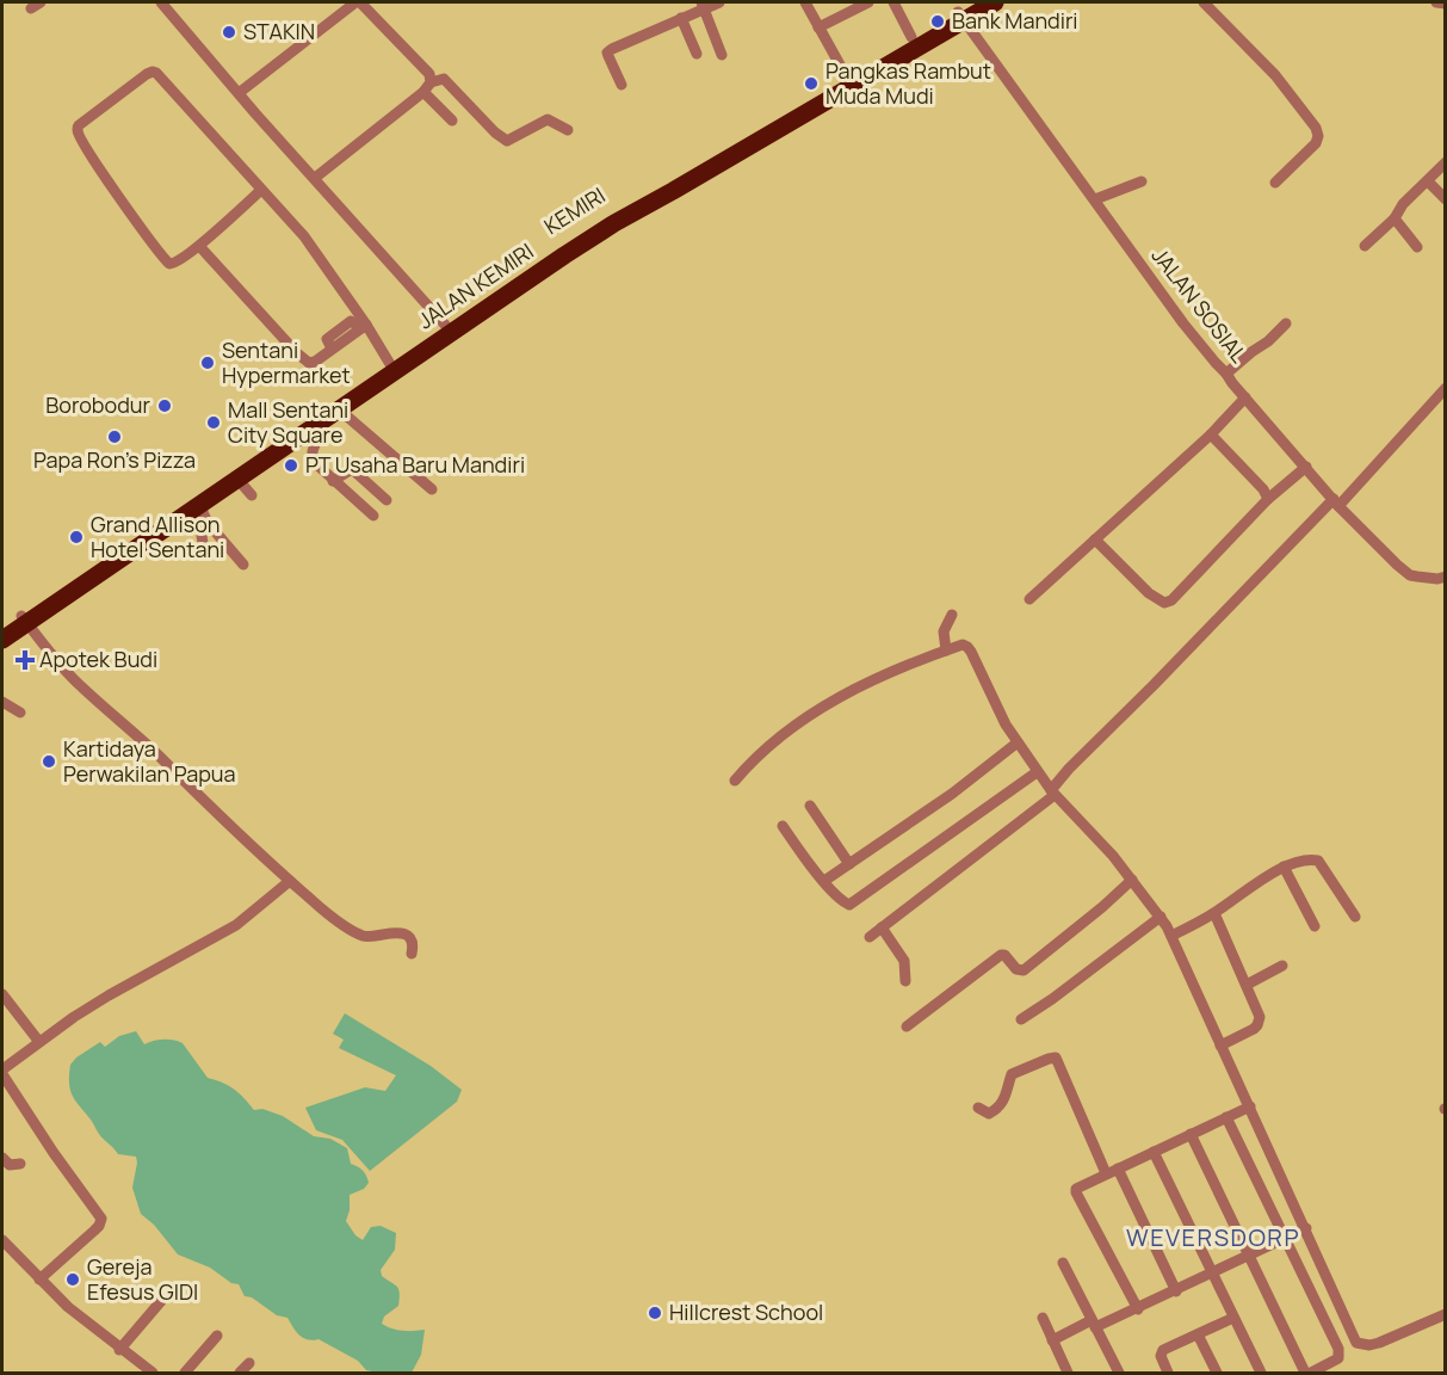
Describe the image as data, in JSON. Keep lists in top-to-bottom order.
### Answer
{
  "streets": {
    "highway": ["KEMIRI", "JALAN KEMIRI"],
    "street": ["JALAN SOSIAL"]
  },
  "crossings": [
    ["KEMIRI", "JALAN KEMIRI"],
    ["KEMIRI", "JALAN SOSIAL"],
    ["JALAN KEMIRI", "JALAN SOSIAL"]
  ],
  "districts": ["WEVERSDORP"],
  "places": {
    "other": [
      "Bank Mandiri",
      "STAKIN",
      "Pangkas Rambut Muda Mudi",
      "Sentani Hypermarket",
      "Borobodur",
      "Mall Sentani City Square",
      "Papa Ron's Pizza",
      "PT Usaha Baru Mandiri",
      "Grand Allison Hotel Sentani",
      "Kartidaya Perwakilan Papua",
      "Gereja Efesus GIDI",
      "Hillcrest School"
    ],
    "health": ["Apotek Budi"]
  }
}
